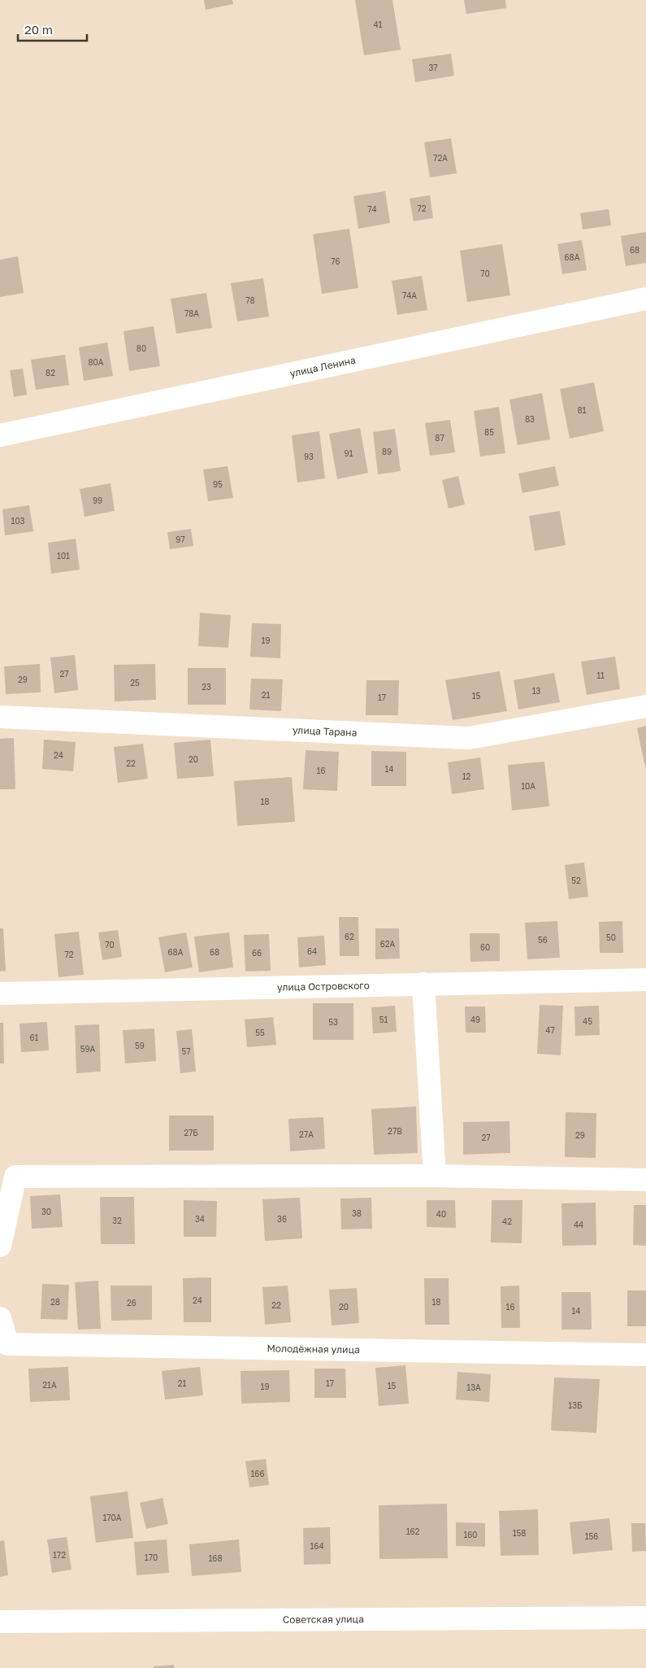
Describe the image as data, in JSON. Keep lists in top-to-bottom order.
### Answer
{
  "streets": {
    "street": [
      "улица Ленина",
      "улица Тарана",
      "улица Островского",
      "Молодёжная улица",
      "Советская улица"
    ]
  },
  "house_numbers": [
    "41",
    "37",
    "72А",
    "72",
    "74",
    "68",
    "68А",
    "76",
    "70",
    "74А",
    "78",
    "78А",
    "80",
    "80А",
    "82",
    "81",
    "83",
    "85",
    "87",
    "89",
    "91",
    "93",
    "95",
    "99",
    "103",
    "97",
    "101",
    "19",
    "27",
    "11",
    "29",
    "25",
    "23",
    "13",
    "21",
    "15",
    "17",
    "24",
    "20",
    "22",
    "14",
    "16",
    "12",
    "10А",
    "18",
    "52",
    "62",
    "50",
    "56",
    "62А",
    "70",
    "60",
    "64",
    "68А",
    "68",
    "66",
    "72",
    "51",
    "49",
    "45",
    "53",
    "47",
    "55",
    "61",
    "59",
    "59А",
    "57",
    "27В",
    "27Б",
    "27А",
    "29",
    "27",
    "30",
    "38",
    "40",
    "34",
    "36",
    "32",
    "42",
    "44",
    "24",
    "28",
    "18",
    "26",
    "22",
    "20",
    "16",
    "14",
    "21",
    "17",
    "21А",
    "15",
    "19",
    "13А",
    "13Б",
    "166",
    "170А",
    "162",
    "158",
    "160",
    "156",
    "164",
    "172",
    "170",
    "168"
  ],
  "scale_bar": "20 m"
}
